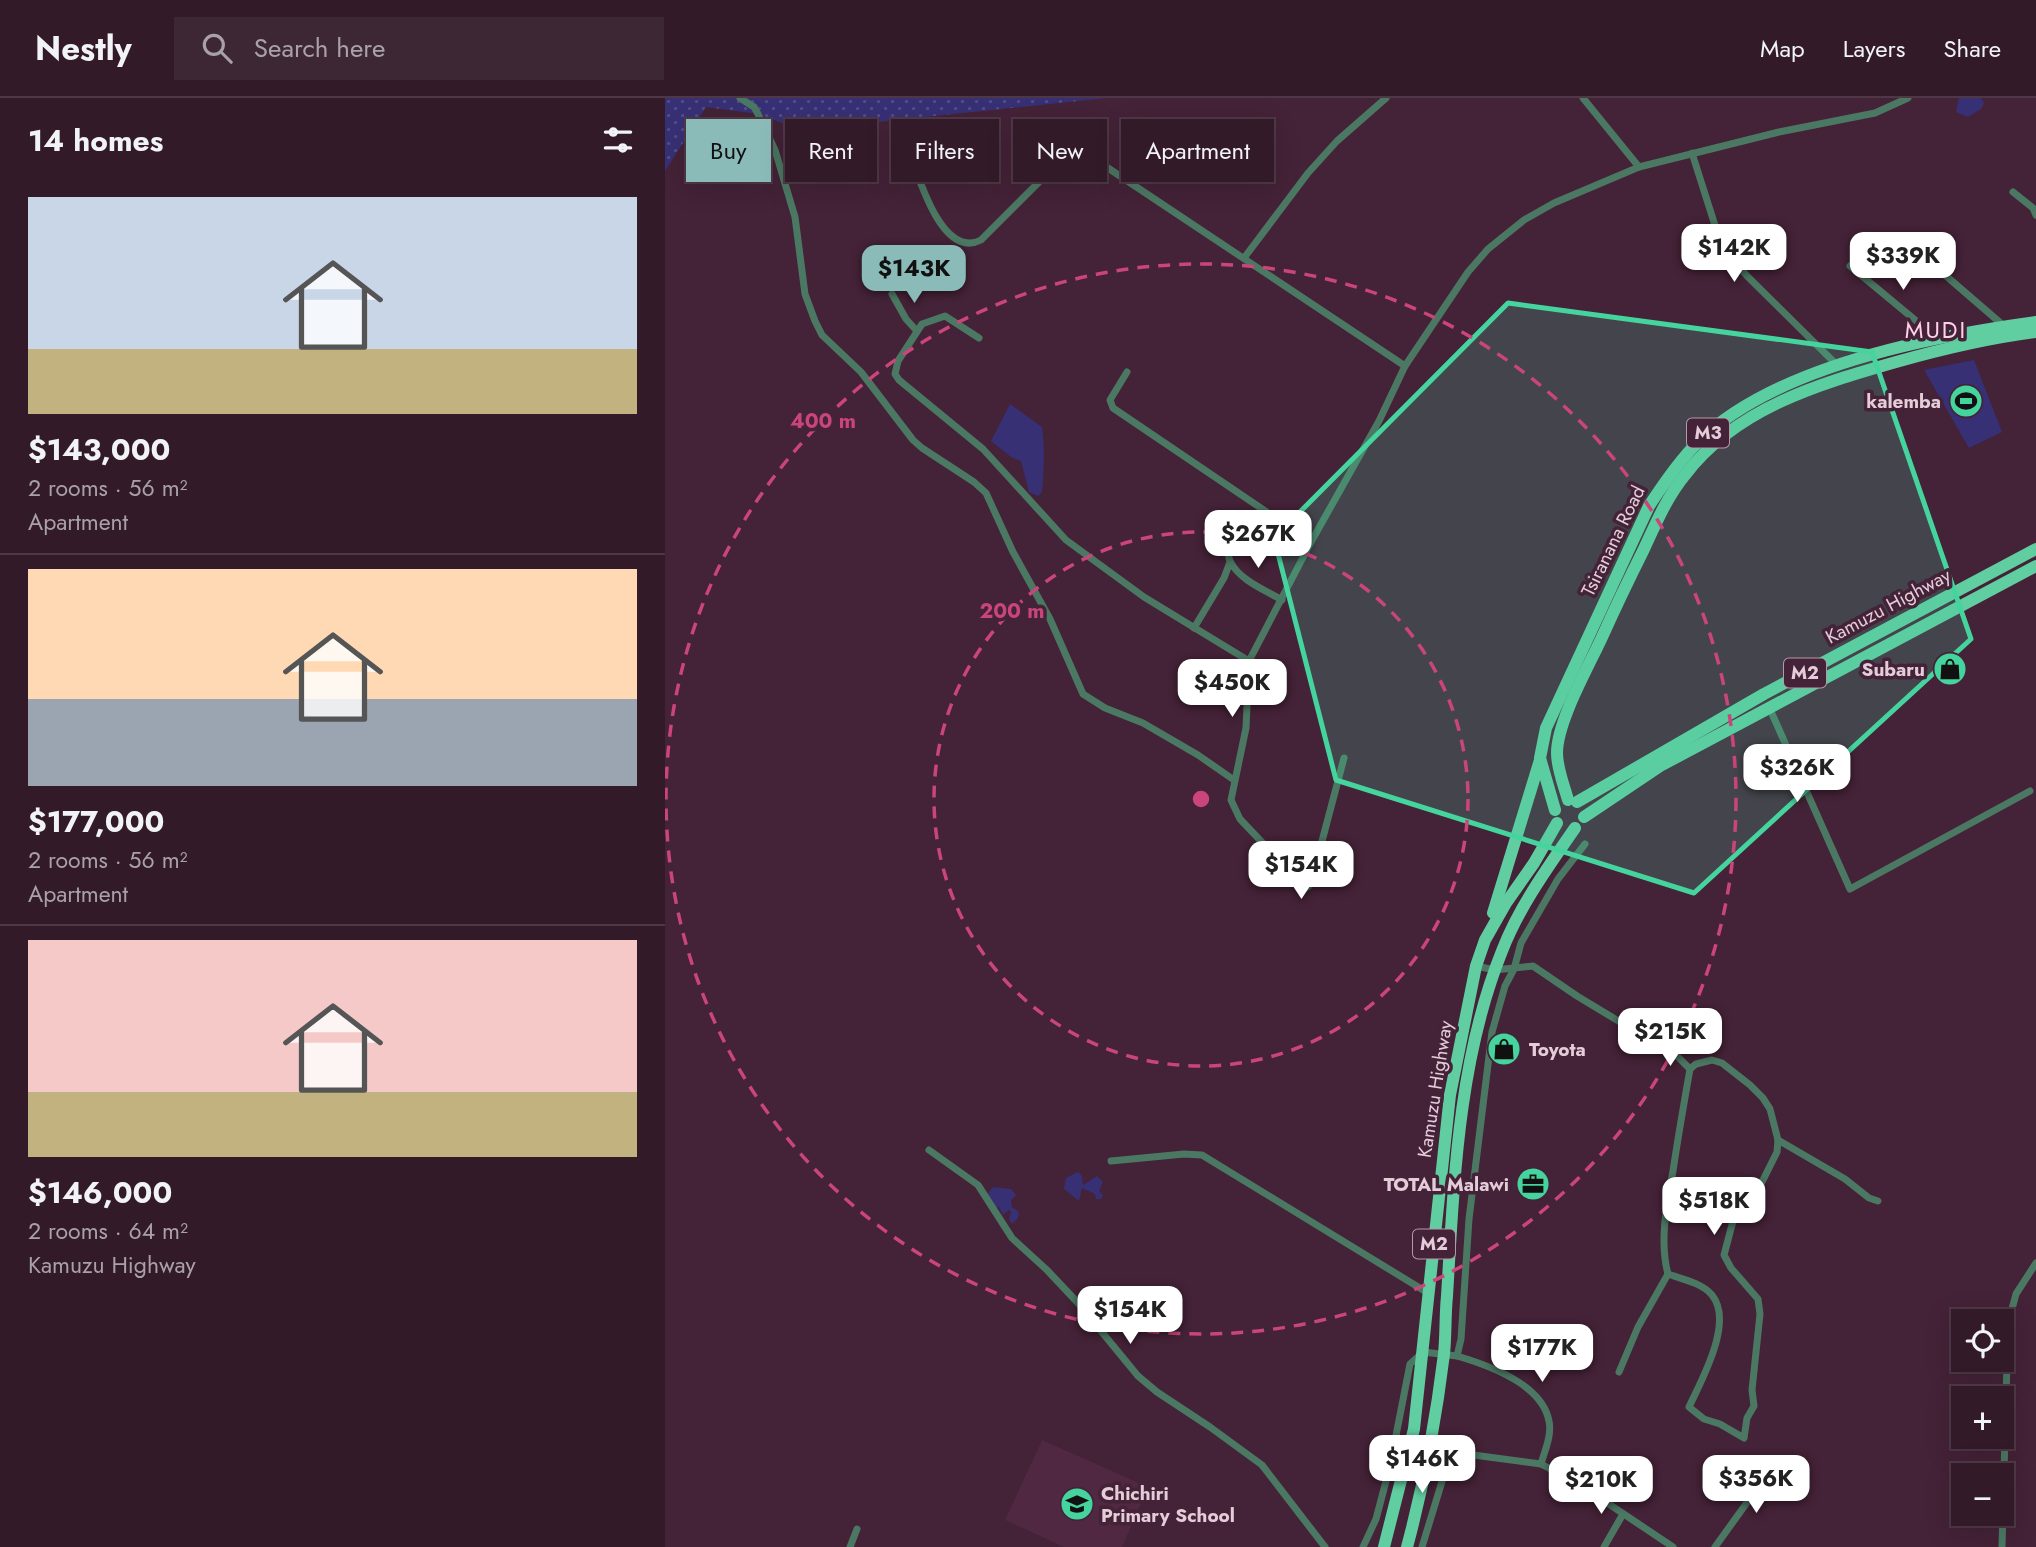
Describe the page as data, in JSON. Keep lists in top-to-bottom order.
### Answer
{
  "streets": {
    "highway": [
      "M3",
      "Tsiranana Road",
      "Kamuzu Highway",
      "M2"
    ]
  },
  "crossings": [
    ["Tsiranana Road", "Kamuzu Highway"],
    ["Tsiranana Road", "M2"],
    ["Kamuzu Highway", "M2"]
  ],
  "districts": ["MUDI"],
  "places": {
    "sports": ["kalemba"],
    "shop": ["Subaru", "Toyota"],
    "office": ["TOTAL Malawi"],
    "school or university": ["Chichiri Primary School"]
  },
  "page": {
    "header": "Nestly",
    "search": "Search here",
    "nav": ["Map", "Layers", "Share"],
    "heading": "14 homes",
    "chip": [
      "Buy",
      "Rent",
      "Filters",
      "New",
      "Apartment"
    ],
    "list": [
      {
        "name": "$143,000",
        "note": "2 rooms · 56 m² · Apartment"
      },
      {
        "name": "$177,000",
        "note": "2 rooms · 56 m² · Apartment"
      },
      {
        "name": "$146,000",
        "note": "2 rooms · 64 m² · Kamuzu Highway"
      }
    ],
    "price": [
      "$142K",
      "$339K",
      "$143K",
      "$267K",
      "$450K",
      "$326K",
      "$154K",
      "$215K",
      "$518K",
      "$154K",
      "$177K",
      "$146K",
      "$356K",
      "$210K"
    ],
    "map_buttons": ["+", "−"]
  },
  "rings": ["400 m", "200 m"]
}
